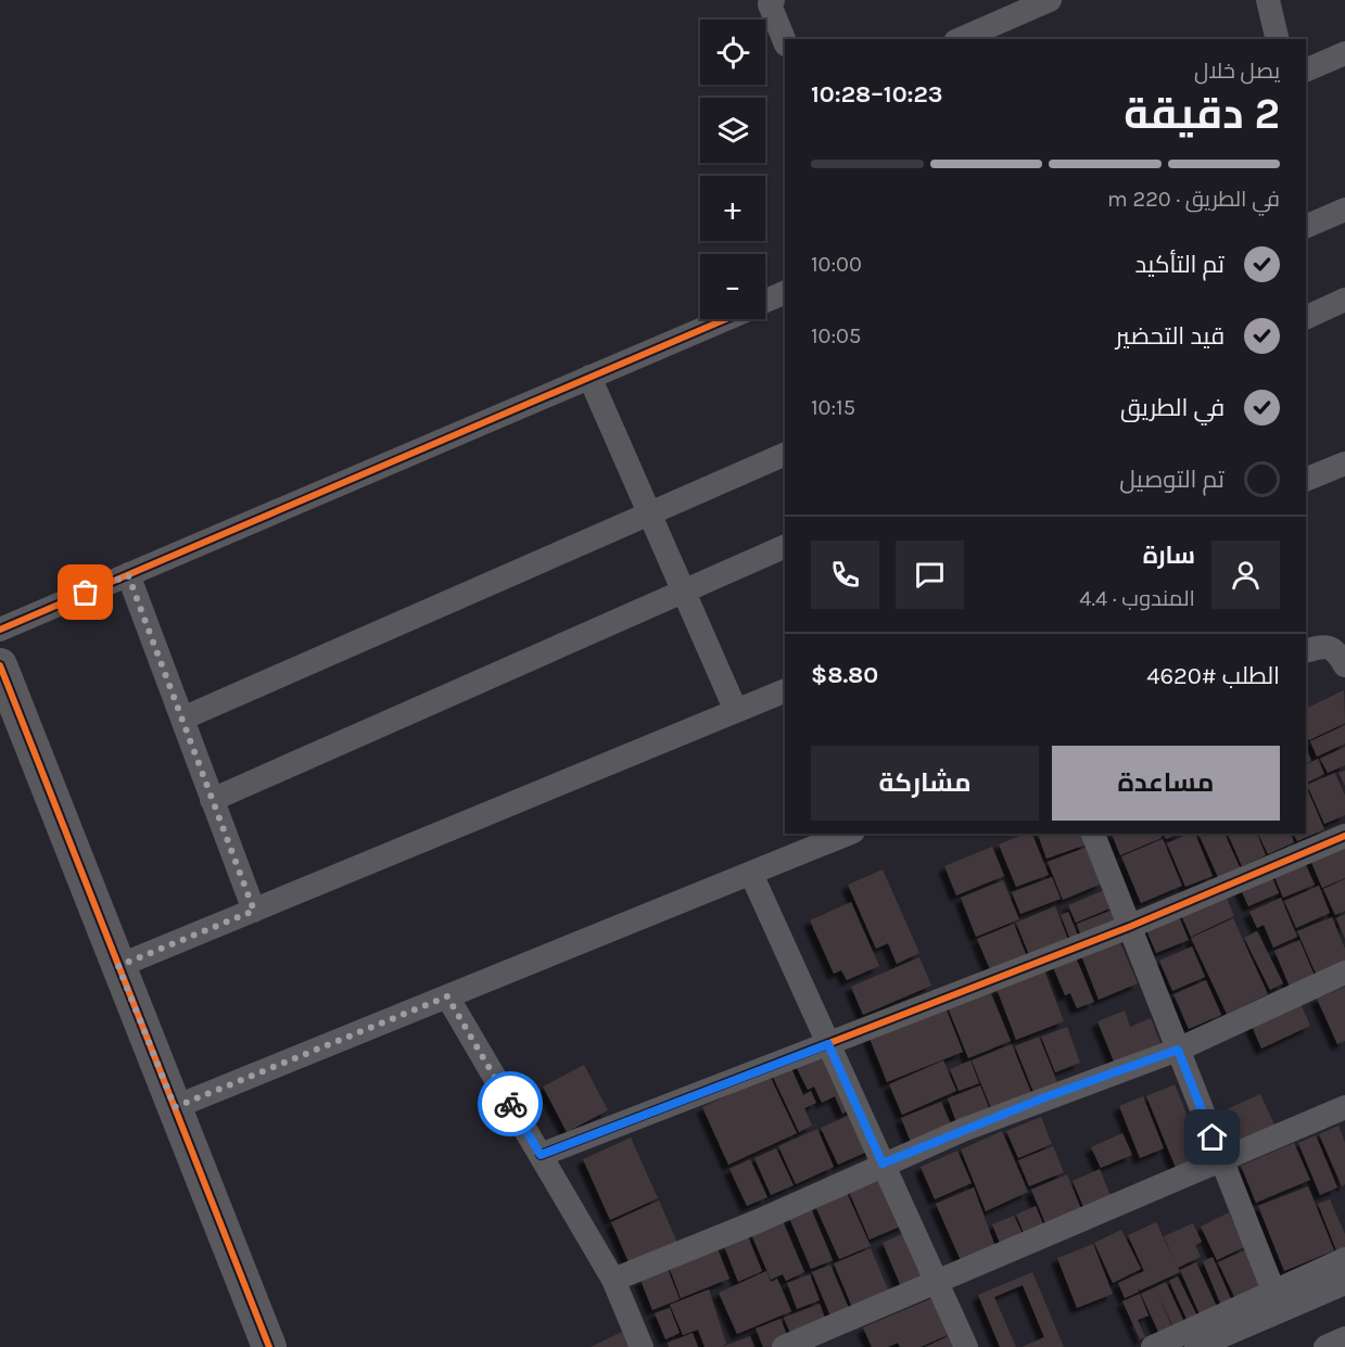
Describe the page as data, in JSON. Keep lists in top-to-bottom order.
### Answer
{
  "page": {
    "map_buttons": ["+", "−"],
    "heading": ["2 دقيقة", "يصل خلال", "10:23–10:28"],
    "panel": [
      "سارة",
      "المندوب · 4.4",
      "الطلب #4620",
      "$8.80"
    ],
    "bar": "في الطريق · 220 m",
    "list": [
      ["تم التأكيد", "10:00"],
      ["قيد التحضير", "10:05"],
      ["في الطريق", "10:15"],
      "تم التوصيل"
    ],
    "buttons": ["مساعدة", "مشاركة"]
  }
}
